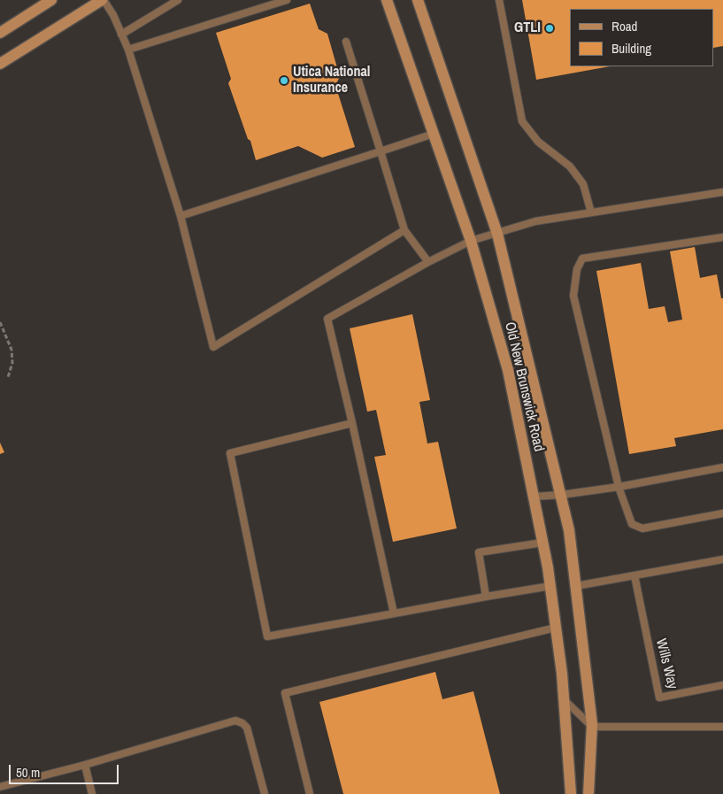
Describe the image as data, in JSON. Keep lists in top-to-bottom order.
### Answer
{
  "streets": {
    "main road": ["Old New Brunswick Road"],
    "lane": ["Wills Way"]
  },
  "places": ["GTLI", "Utica National Insurance"],
  "legend": ["Road", "Building"],
  "scale_bar": "50 m"
}
